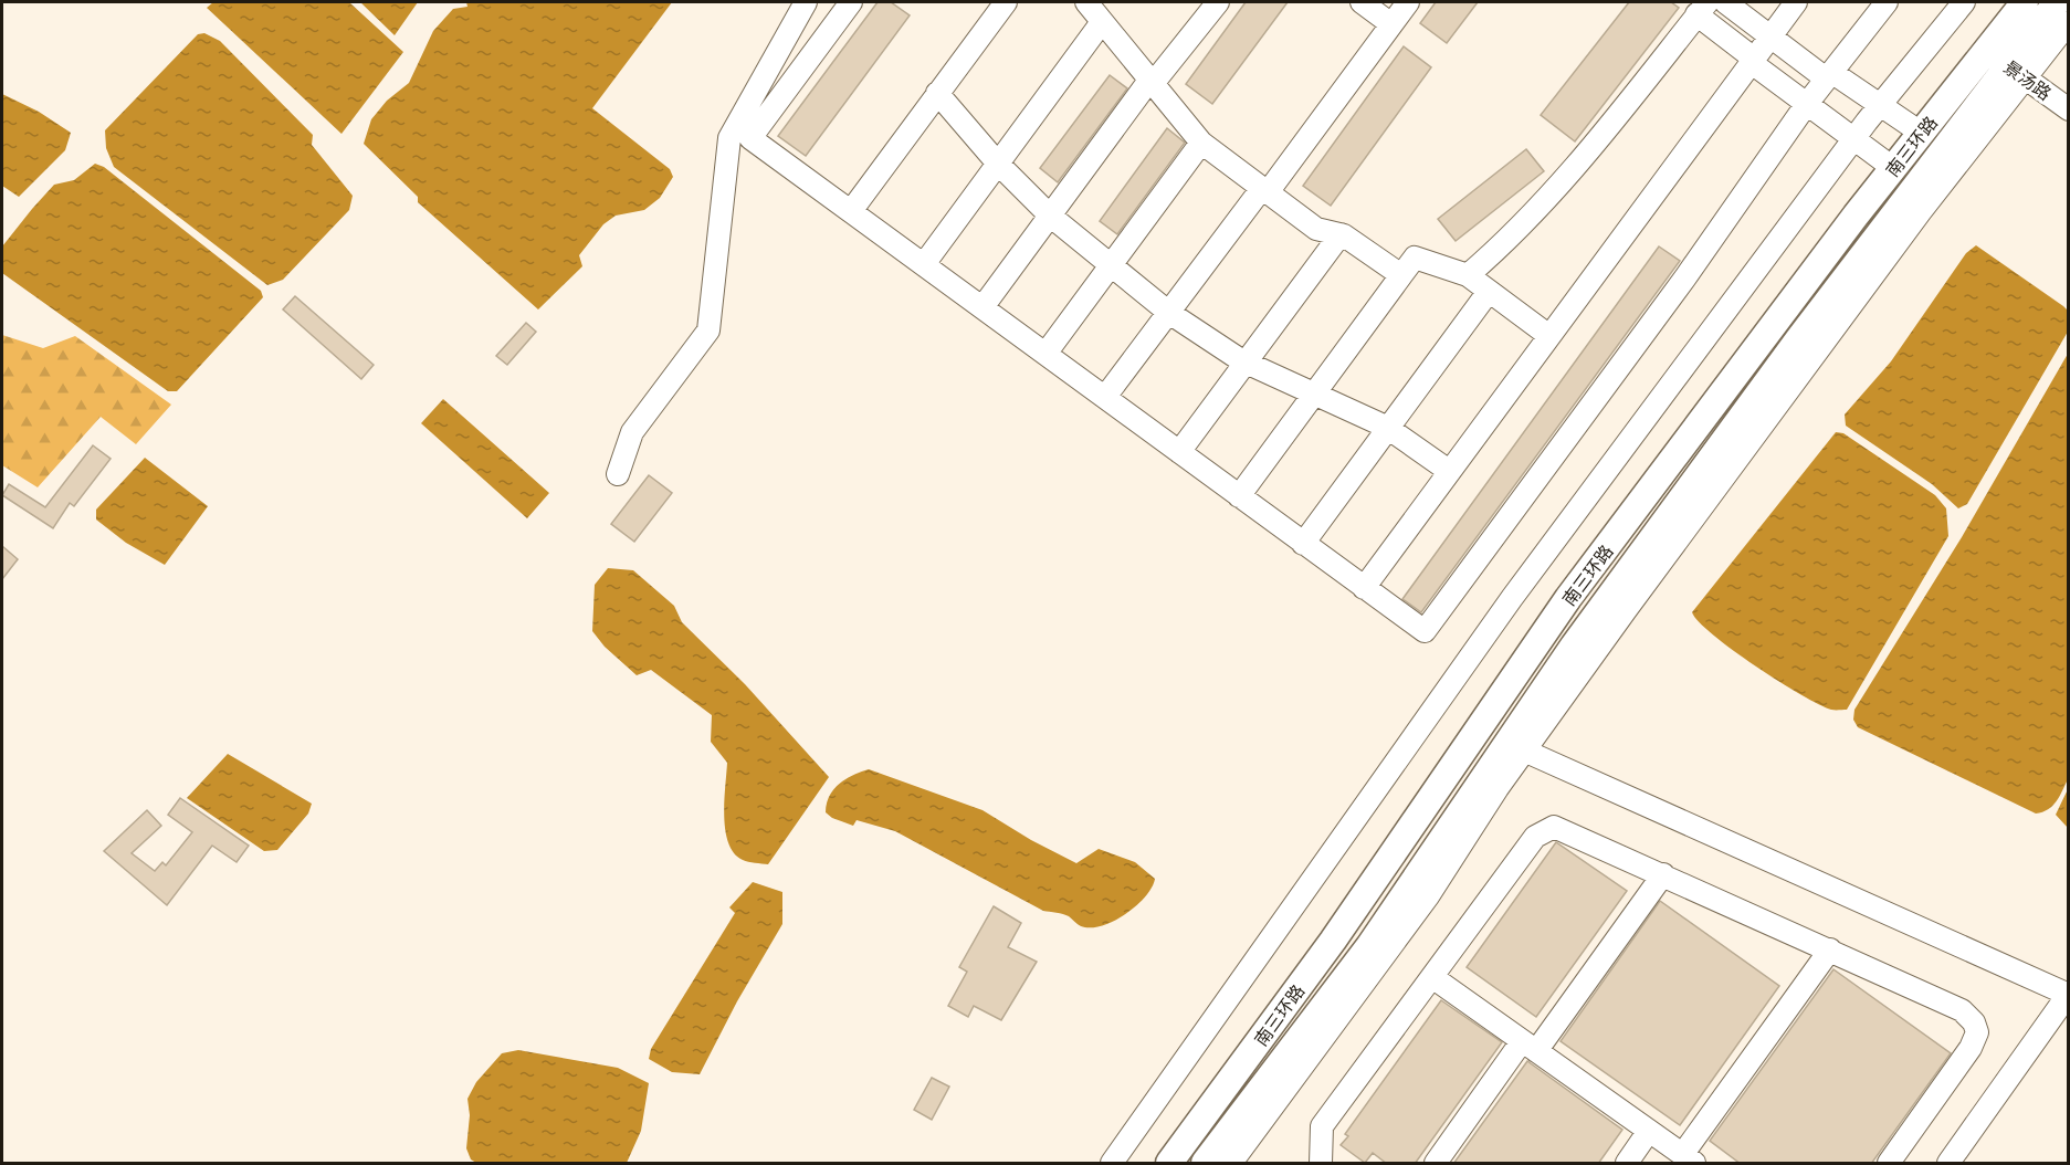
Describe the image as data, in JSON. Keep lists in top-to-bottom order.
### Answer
{
  "streets": {
    "main road": ["南三环路"],
    "street": ["景汤路"]
  },
  "crossings": [
    ["景汤路", "南三环路"]
  ]
}
